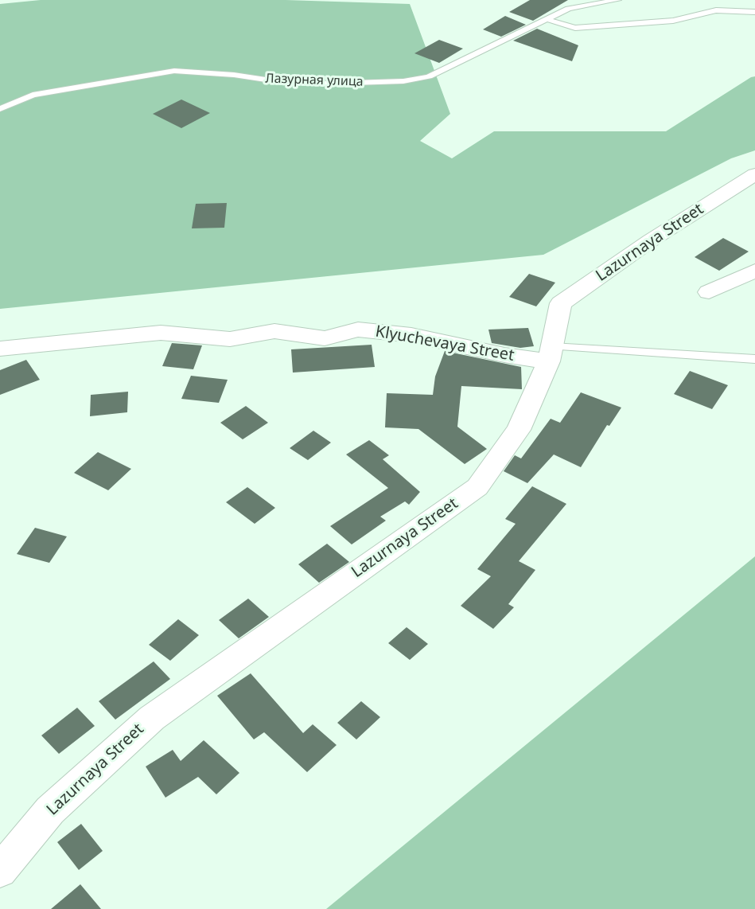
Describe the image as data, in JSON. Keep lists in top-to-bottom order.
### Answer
{
  "streets": {
    "street": ["Lazurnaya Street", "Klyuchevaya Street"],
    "lane": ["Лазурная улица"]
  },
  "crossings": [
    ["Lazurnaya Street", "Klyuchevaya Street"]
  ]
}
